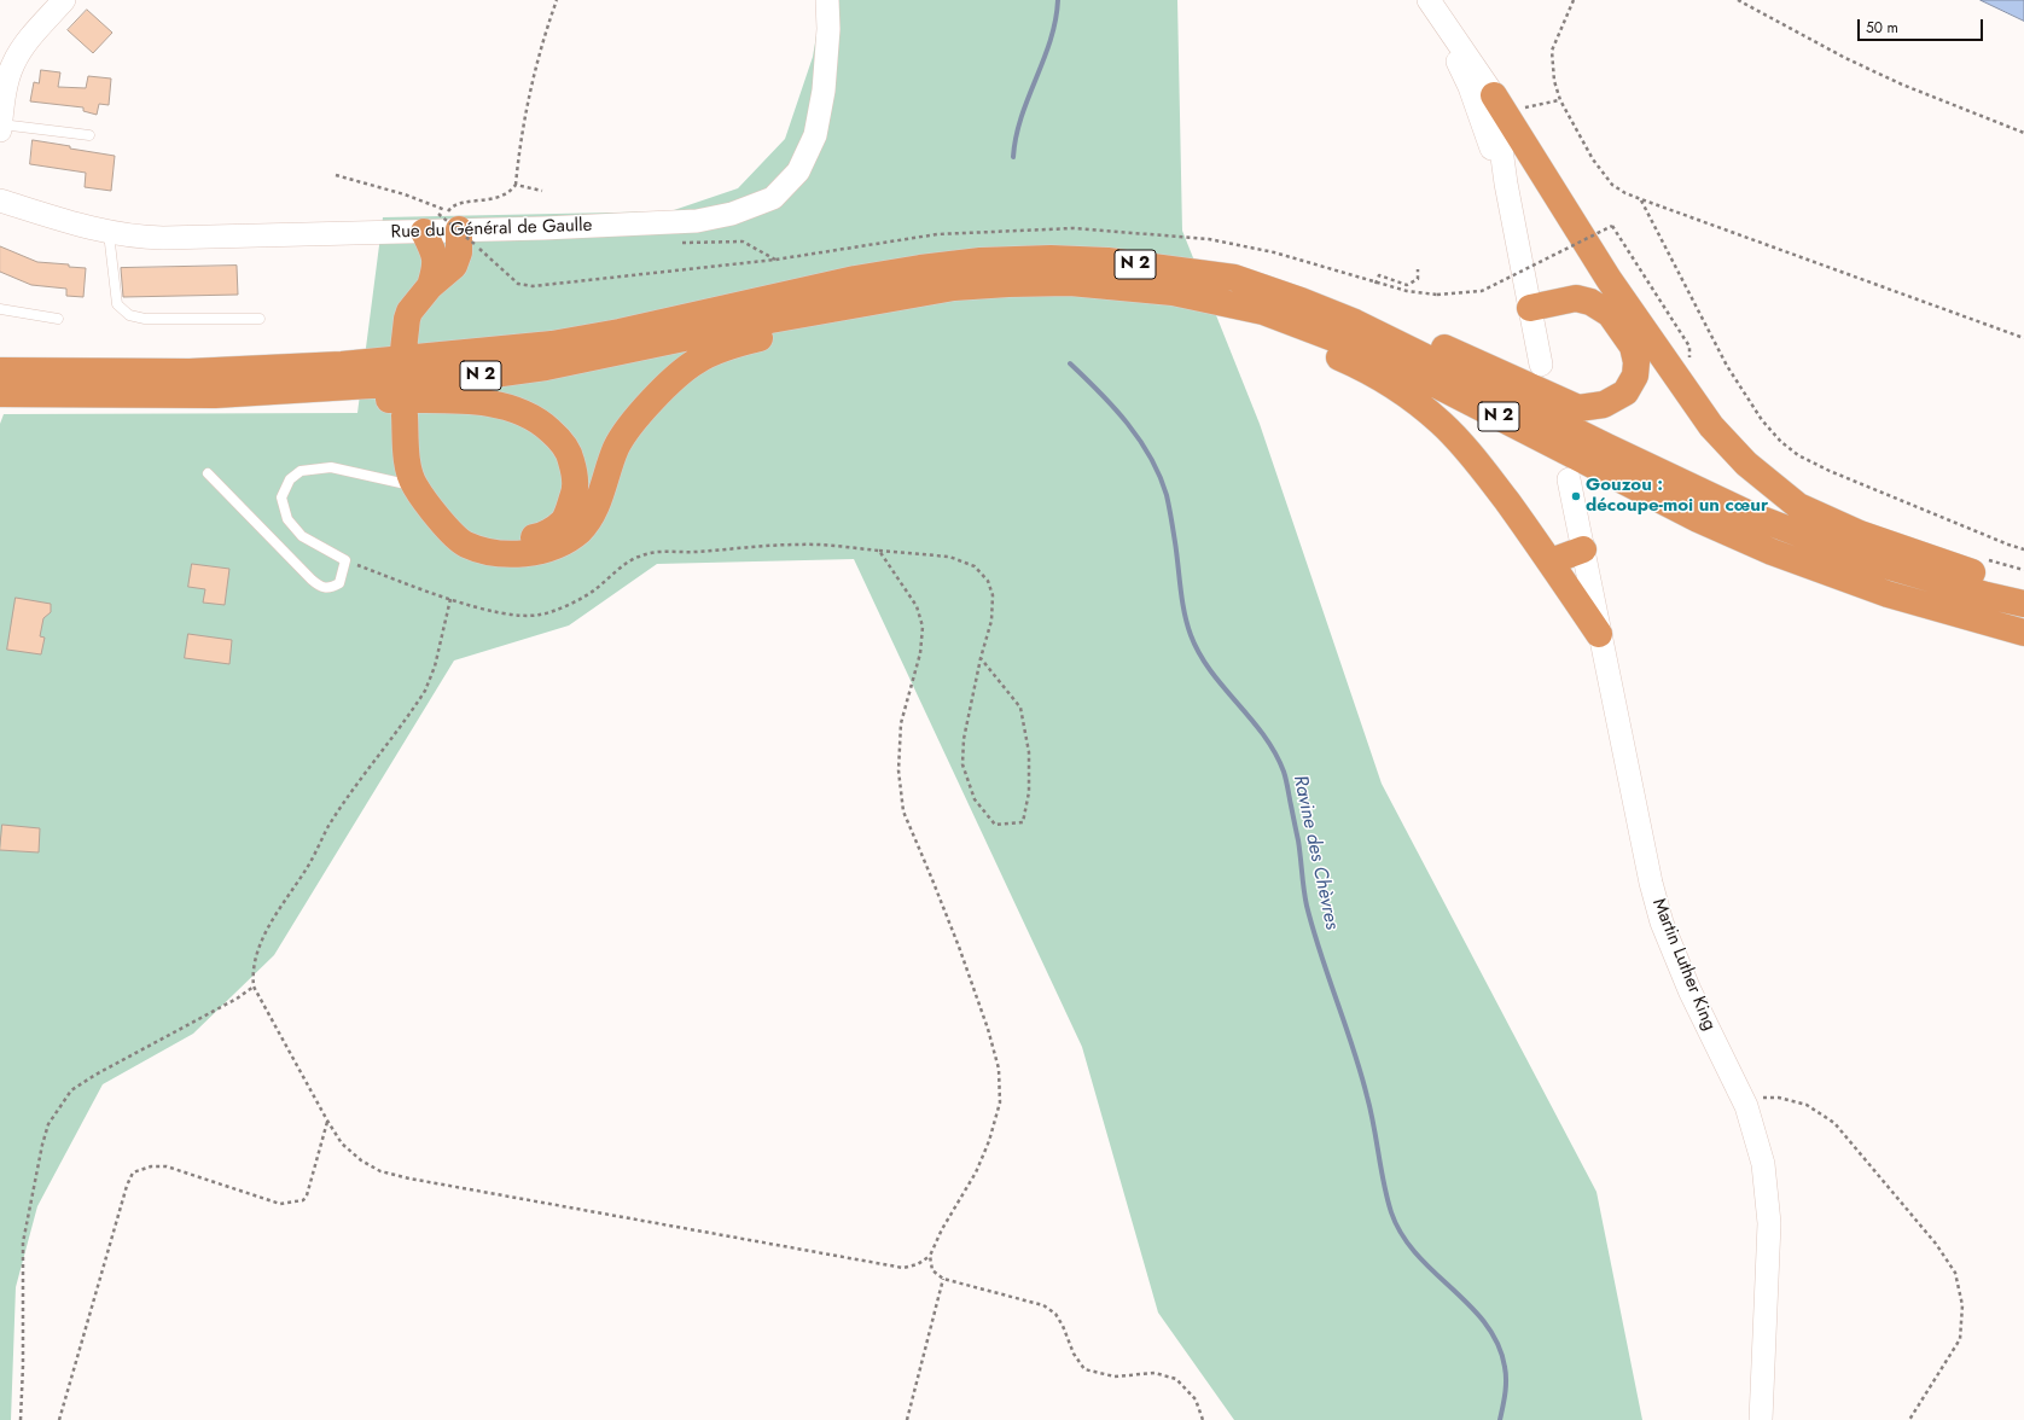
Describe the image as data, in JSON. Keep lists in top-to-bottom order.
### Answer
{
  "streets": {
    "highway": ["N 2"],
    "street": ["Rue du Général de Gaulle", "Martin Luther King"]
  },
  "water": ["Ravine des Chèvres"],
  "places": ["Gouzou : découpe-moi un cœur"],
  "scale_bar": "50 m"
}
